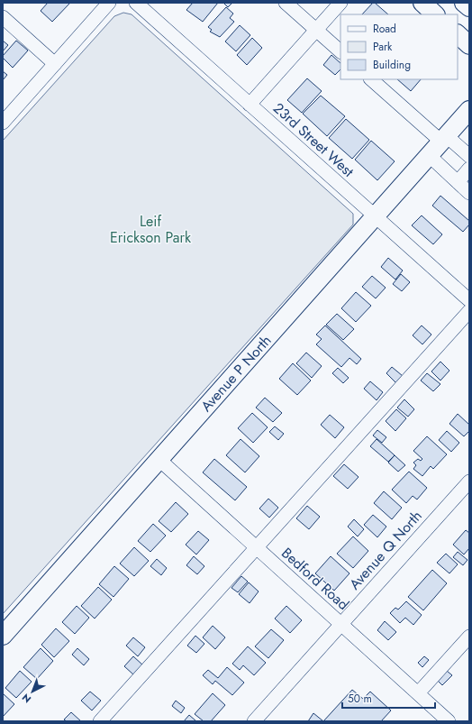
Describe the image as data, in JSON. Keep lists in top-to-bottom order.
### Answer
{
  "streets": {
    "main road": ["Avenue P North"],
    "street": ["23rd Street West", "Avenue Q North", "Bedford Road"]
  },
  "crossings": [
    ["23rd Street West", "Avenue P North"],
    ["Avenue P North", "Bedford Road"],
    ["Avenue Q North", "Bedford Road"]
  ],
  "parks": ["Leif Erickson Park"],
  "legend": ["Road", "Park", "Building"],
  "scale_bar": "50 m",
  "north": "bottom left"
}
